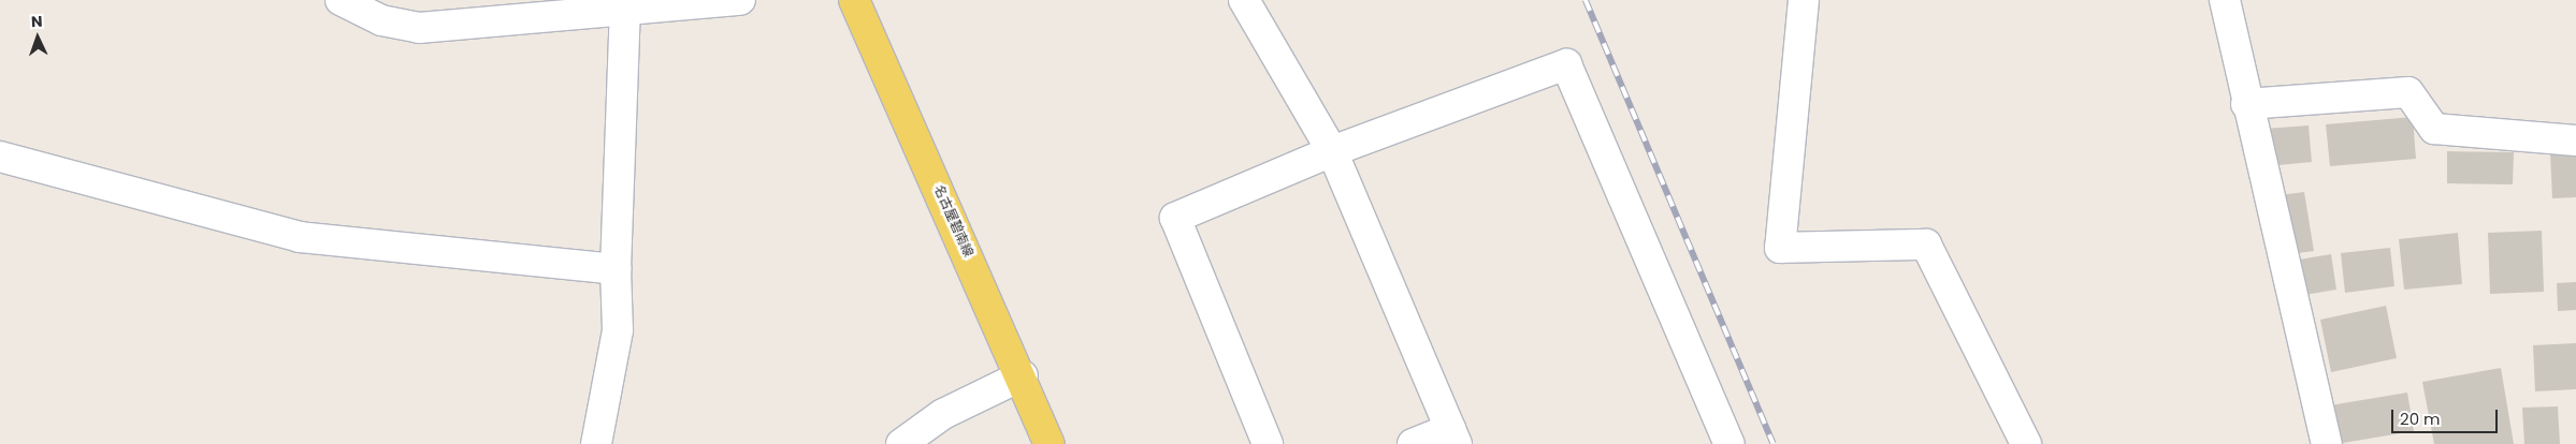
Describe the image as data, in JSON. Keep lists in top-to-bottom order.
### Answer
{
  "streets": {
    "main road": ["名古屋碧南線"]
  },
  "scale_bar": "20 m",
  "north": "top"
}
